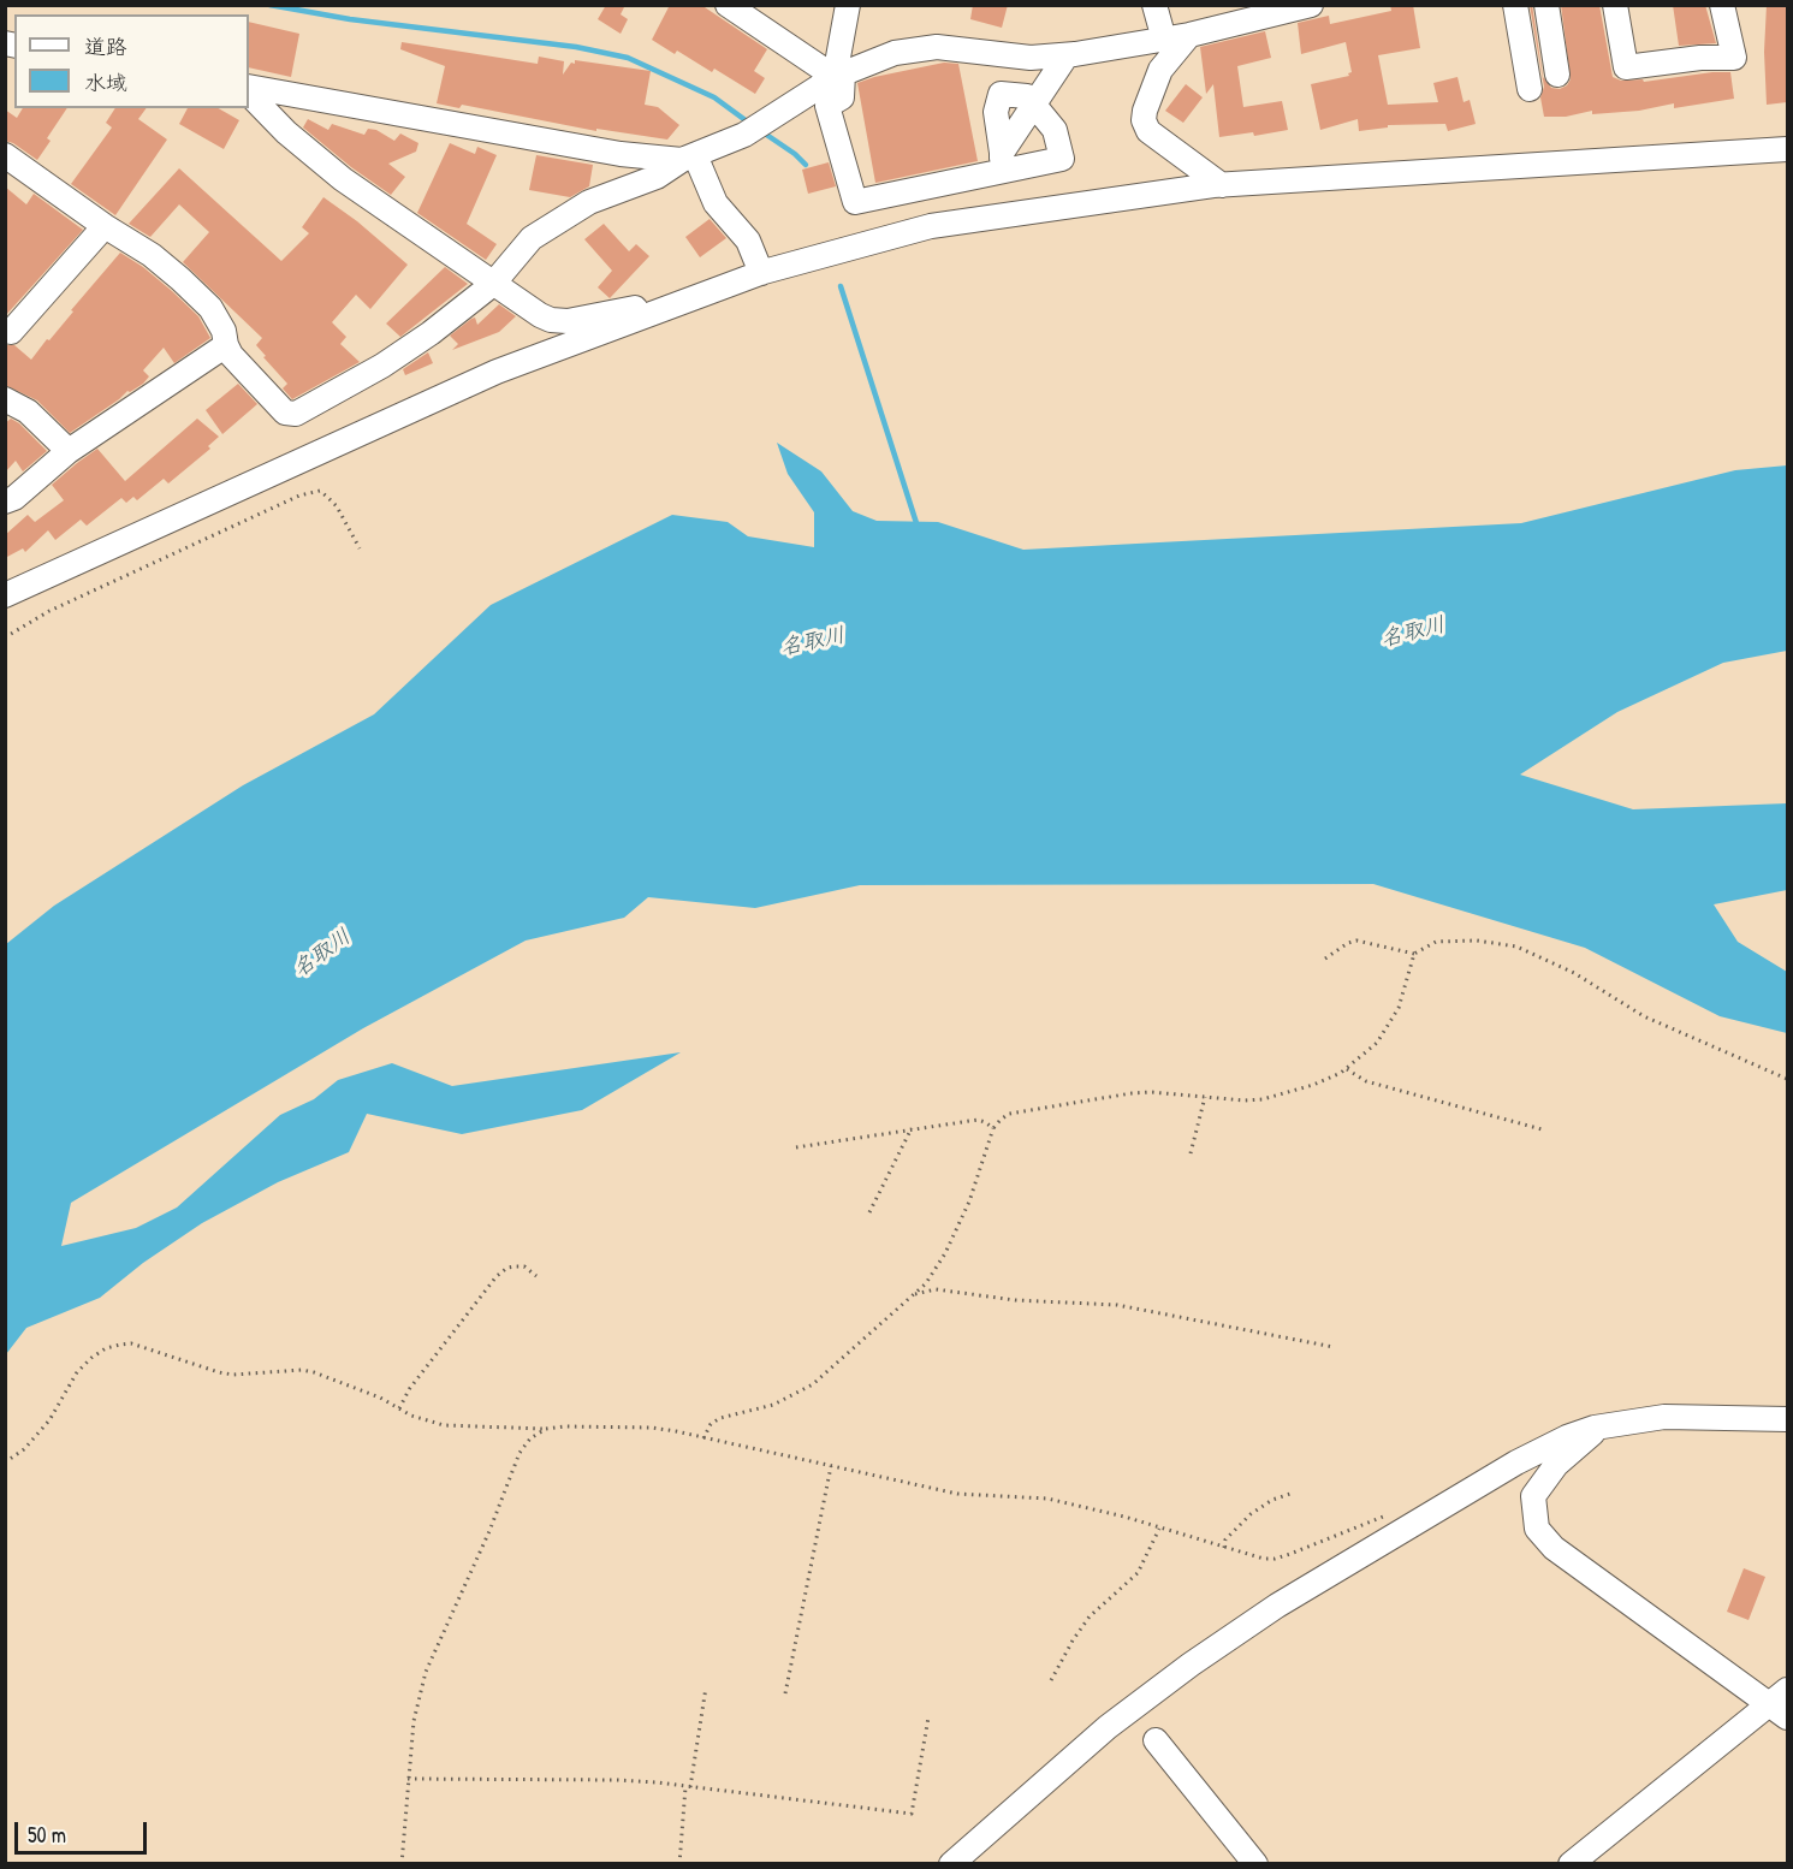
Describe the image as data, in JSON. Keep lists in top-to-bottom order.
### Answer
{
  "water": ["名取川"],
  "legend": ["道路", "水域"],
  "scale_bar": "50 m"
}
